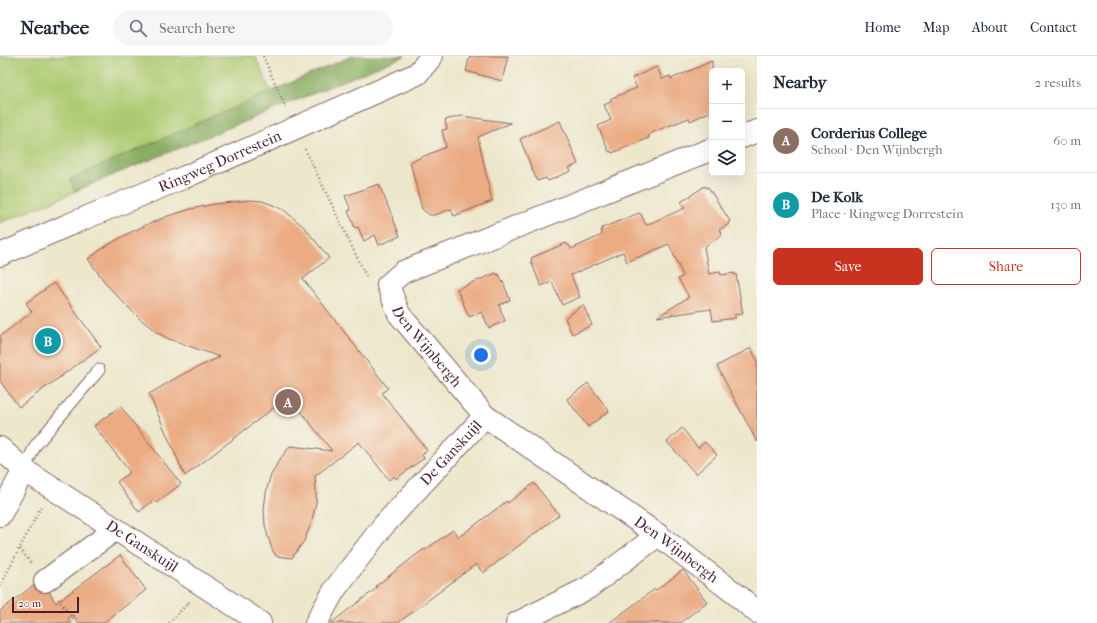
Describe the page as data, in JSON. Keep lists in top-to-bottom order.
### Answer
{
  "streets": {
    "street": ["Ringweg Dorrestein", "Den Wijnbergh", "De Ganskuijl"]
  },
  "crossings": [
    ["Den Wijnbergh", "De Ganskuijl"]
  ],
  "scale_bar": "20 m",
  "page": {
    "header": "Nearbee",
    "search": "Search here",
    "nav": [
      "Home",
      "Map",
      "About",
      "Contact"
    ],
    "heading": ["Nearby", "2 results"],
    "map_buttons": ["+", "−"],
    "list": [
      {
        "mark": "A",
        "name": "Corderius College",
        "note": "School · Den Wijnbergh",
        "value": "60 m"
      },
      {
        "mark": "B",
        "name": "De Kolk",
        "note": "Place · Ringweg Dorrestein",
        "value": "130 m"
      }
    ],
    "buttons": ["Save", "Share"],
    "pins": ["B", "A"],
    "scale": "20 m"
  }
}
